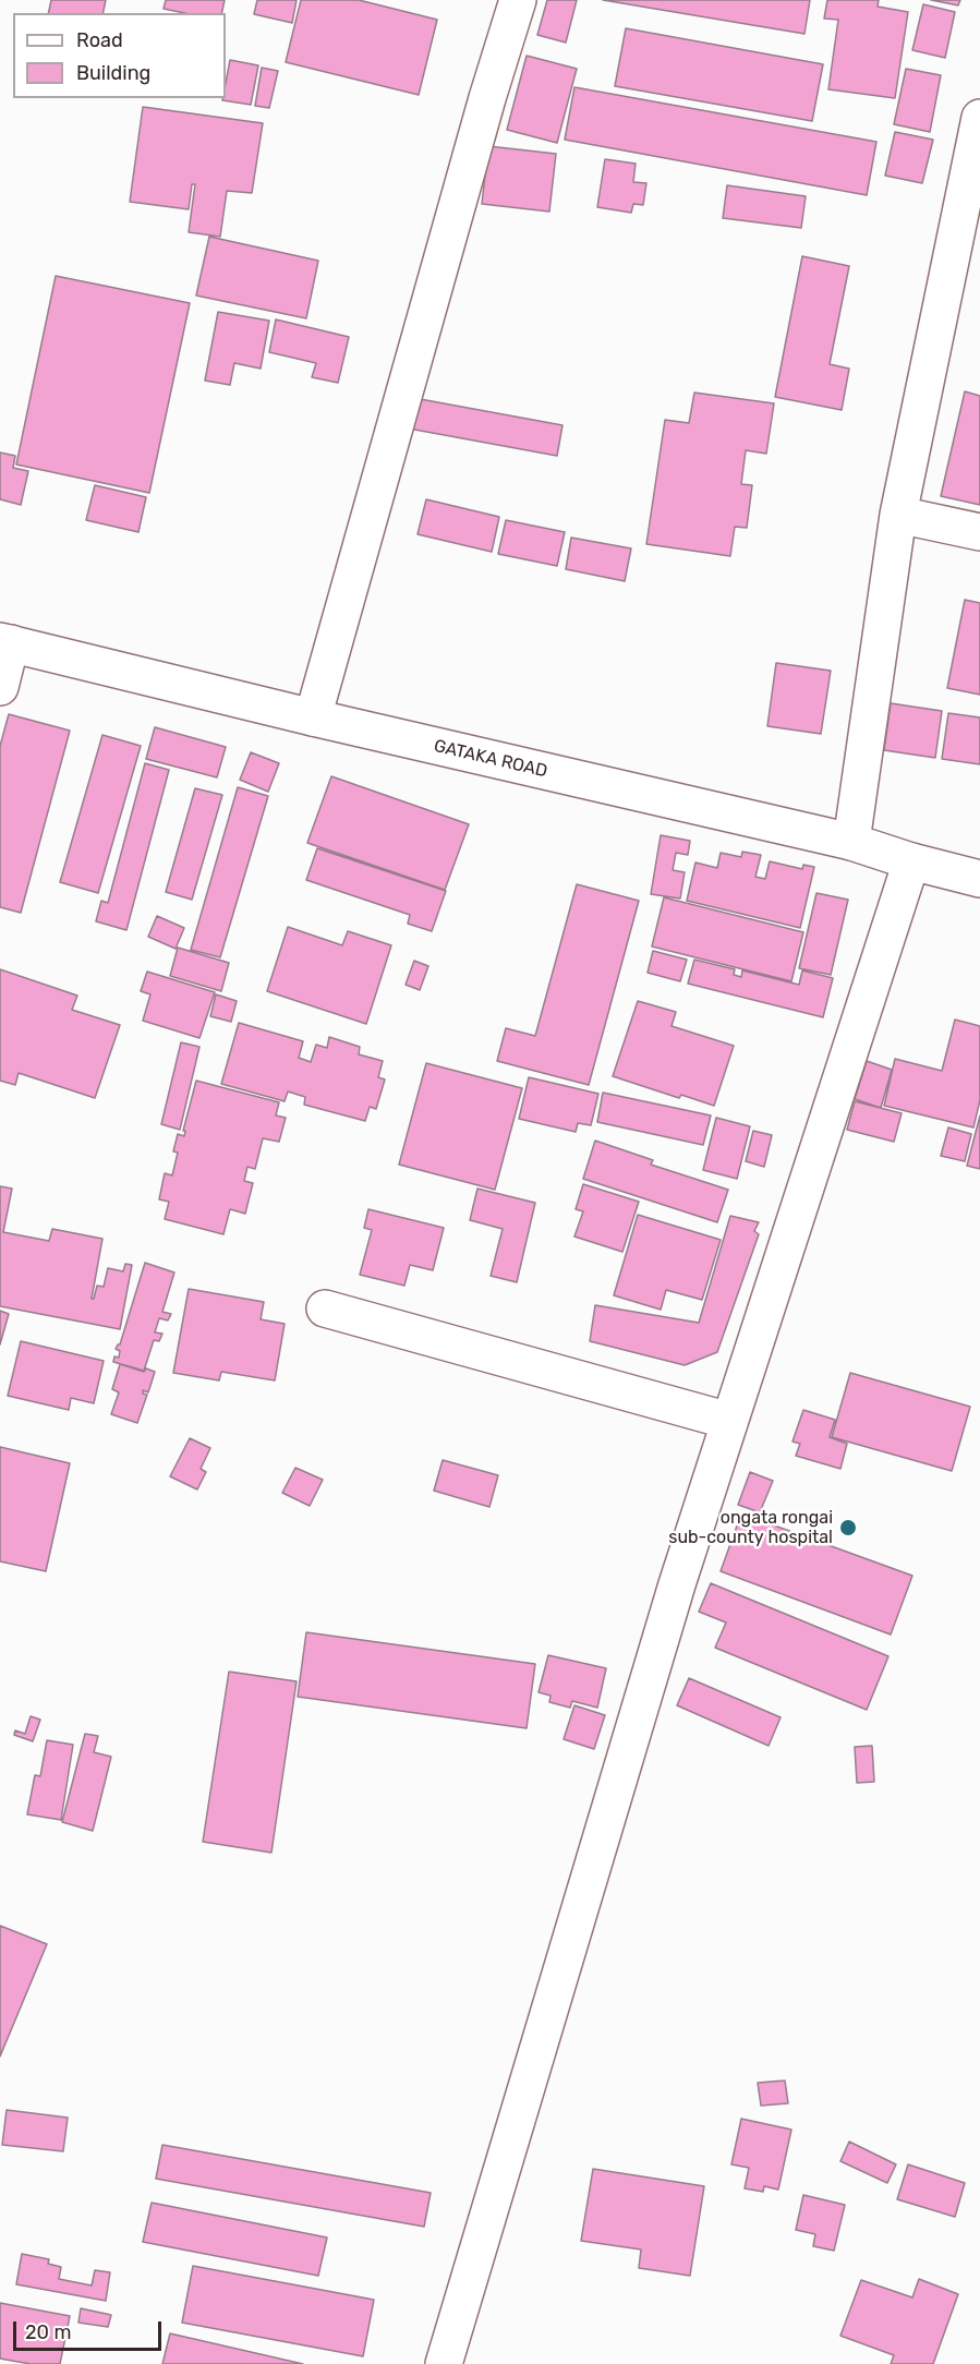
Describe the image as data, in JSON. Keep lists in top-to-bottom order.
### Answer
{
  "streets": {
    "street": ["GATAKA ROAD"]
  },
  "places": ["ongata rongai sub-county hospital"],
  "legend": ["Road", "Building"],
  "scale_bar": "20 m"
}
